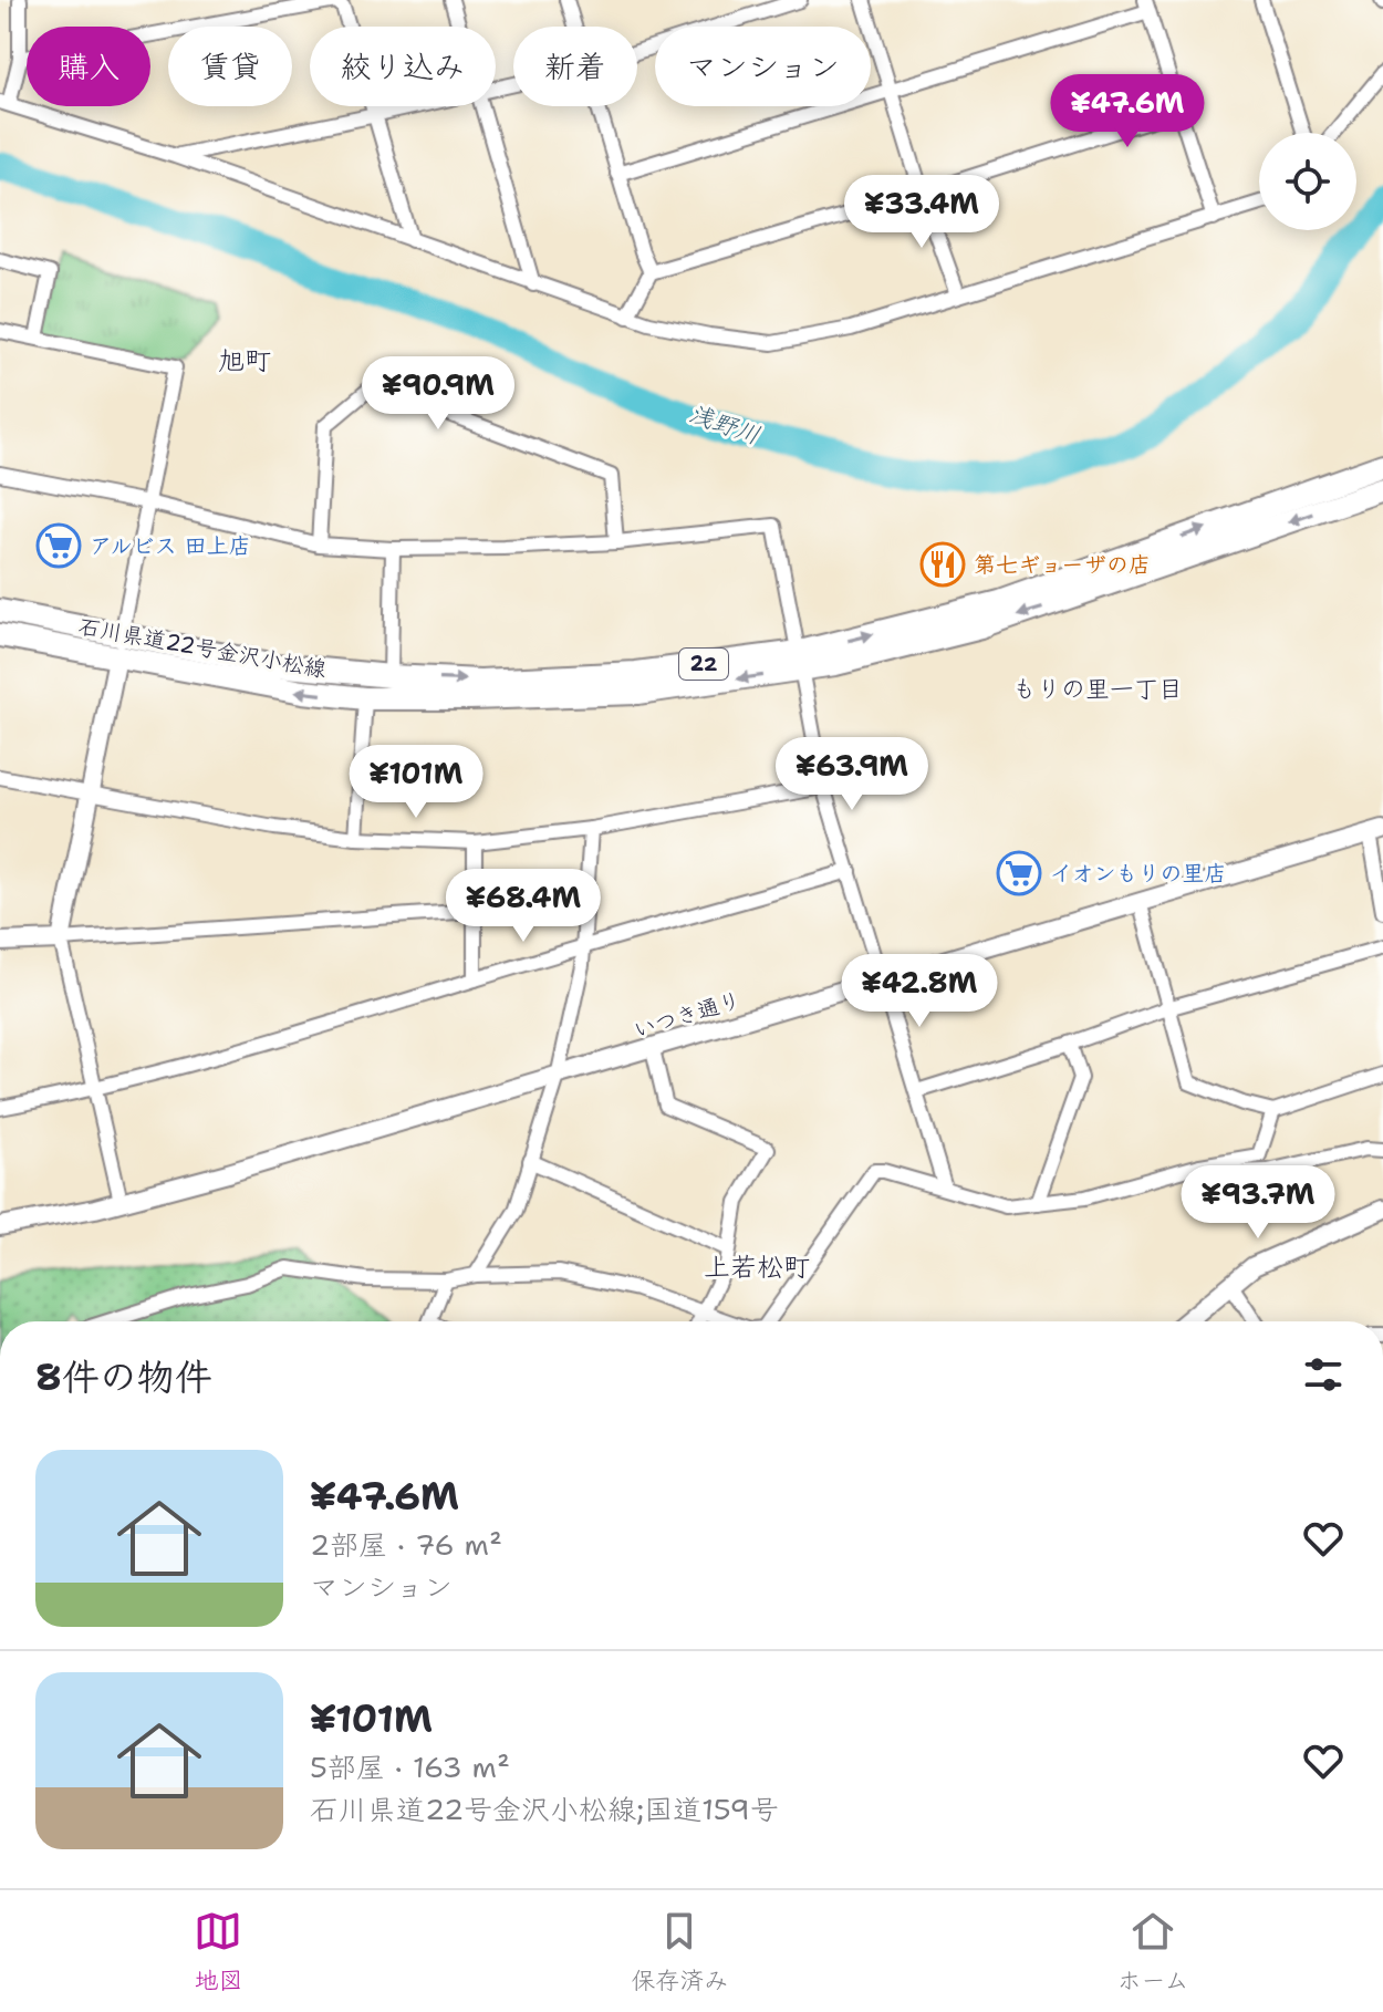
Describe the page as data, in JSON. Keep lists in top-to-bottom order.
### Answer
{
  "streets": {
    "main road": ["石川県道22号金沢小松線", "22"],
    "street": ["いつき通り"]
  },
  "crossings": [
    ["石川県道22号金沢小松線", "22"]
  ],
  "districts": ["旭町", "もりの里一丁目", "上若松町"],
  "water": ["浅野川"],
  "places": {
    "supermarket": ["アルビス 田上店", "イオンもりの里店"],
    "restaurant": ["第七ギョーザの店"]
  },
  "page": {
    "chip": [
      "購入",
      "賃貸",
      "絞り込み",
      "新着",
      "マンション"
    ],
    "price": [
      "¥47.6M",
      "¥33.4M",
      "¥90.9M",
      "¥63.9M",
      "¥101M",
      "¥68.4M",
      "¥42.8M",
      "¥93.7M"
    ],
    "heading": "8件の物件",
    "list": [
      {
        "name": "¥47.6M",
        "note": "2部屋 · 76 m² · マンション"
      },
      {
        "name": "¥101M",
        "note": "5部屋 · 163 m² · 石川県道22号金沢小松線;国道159号"
      }
    ],
    "tabs": ["地図", "保存済み", "ホーム"]
  }
}
